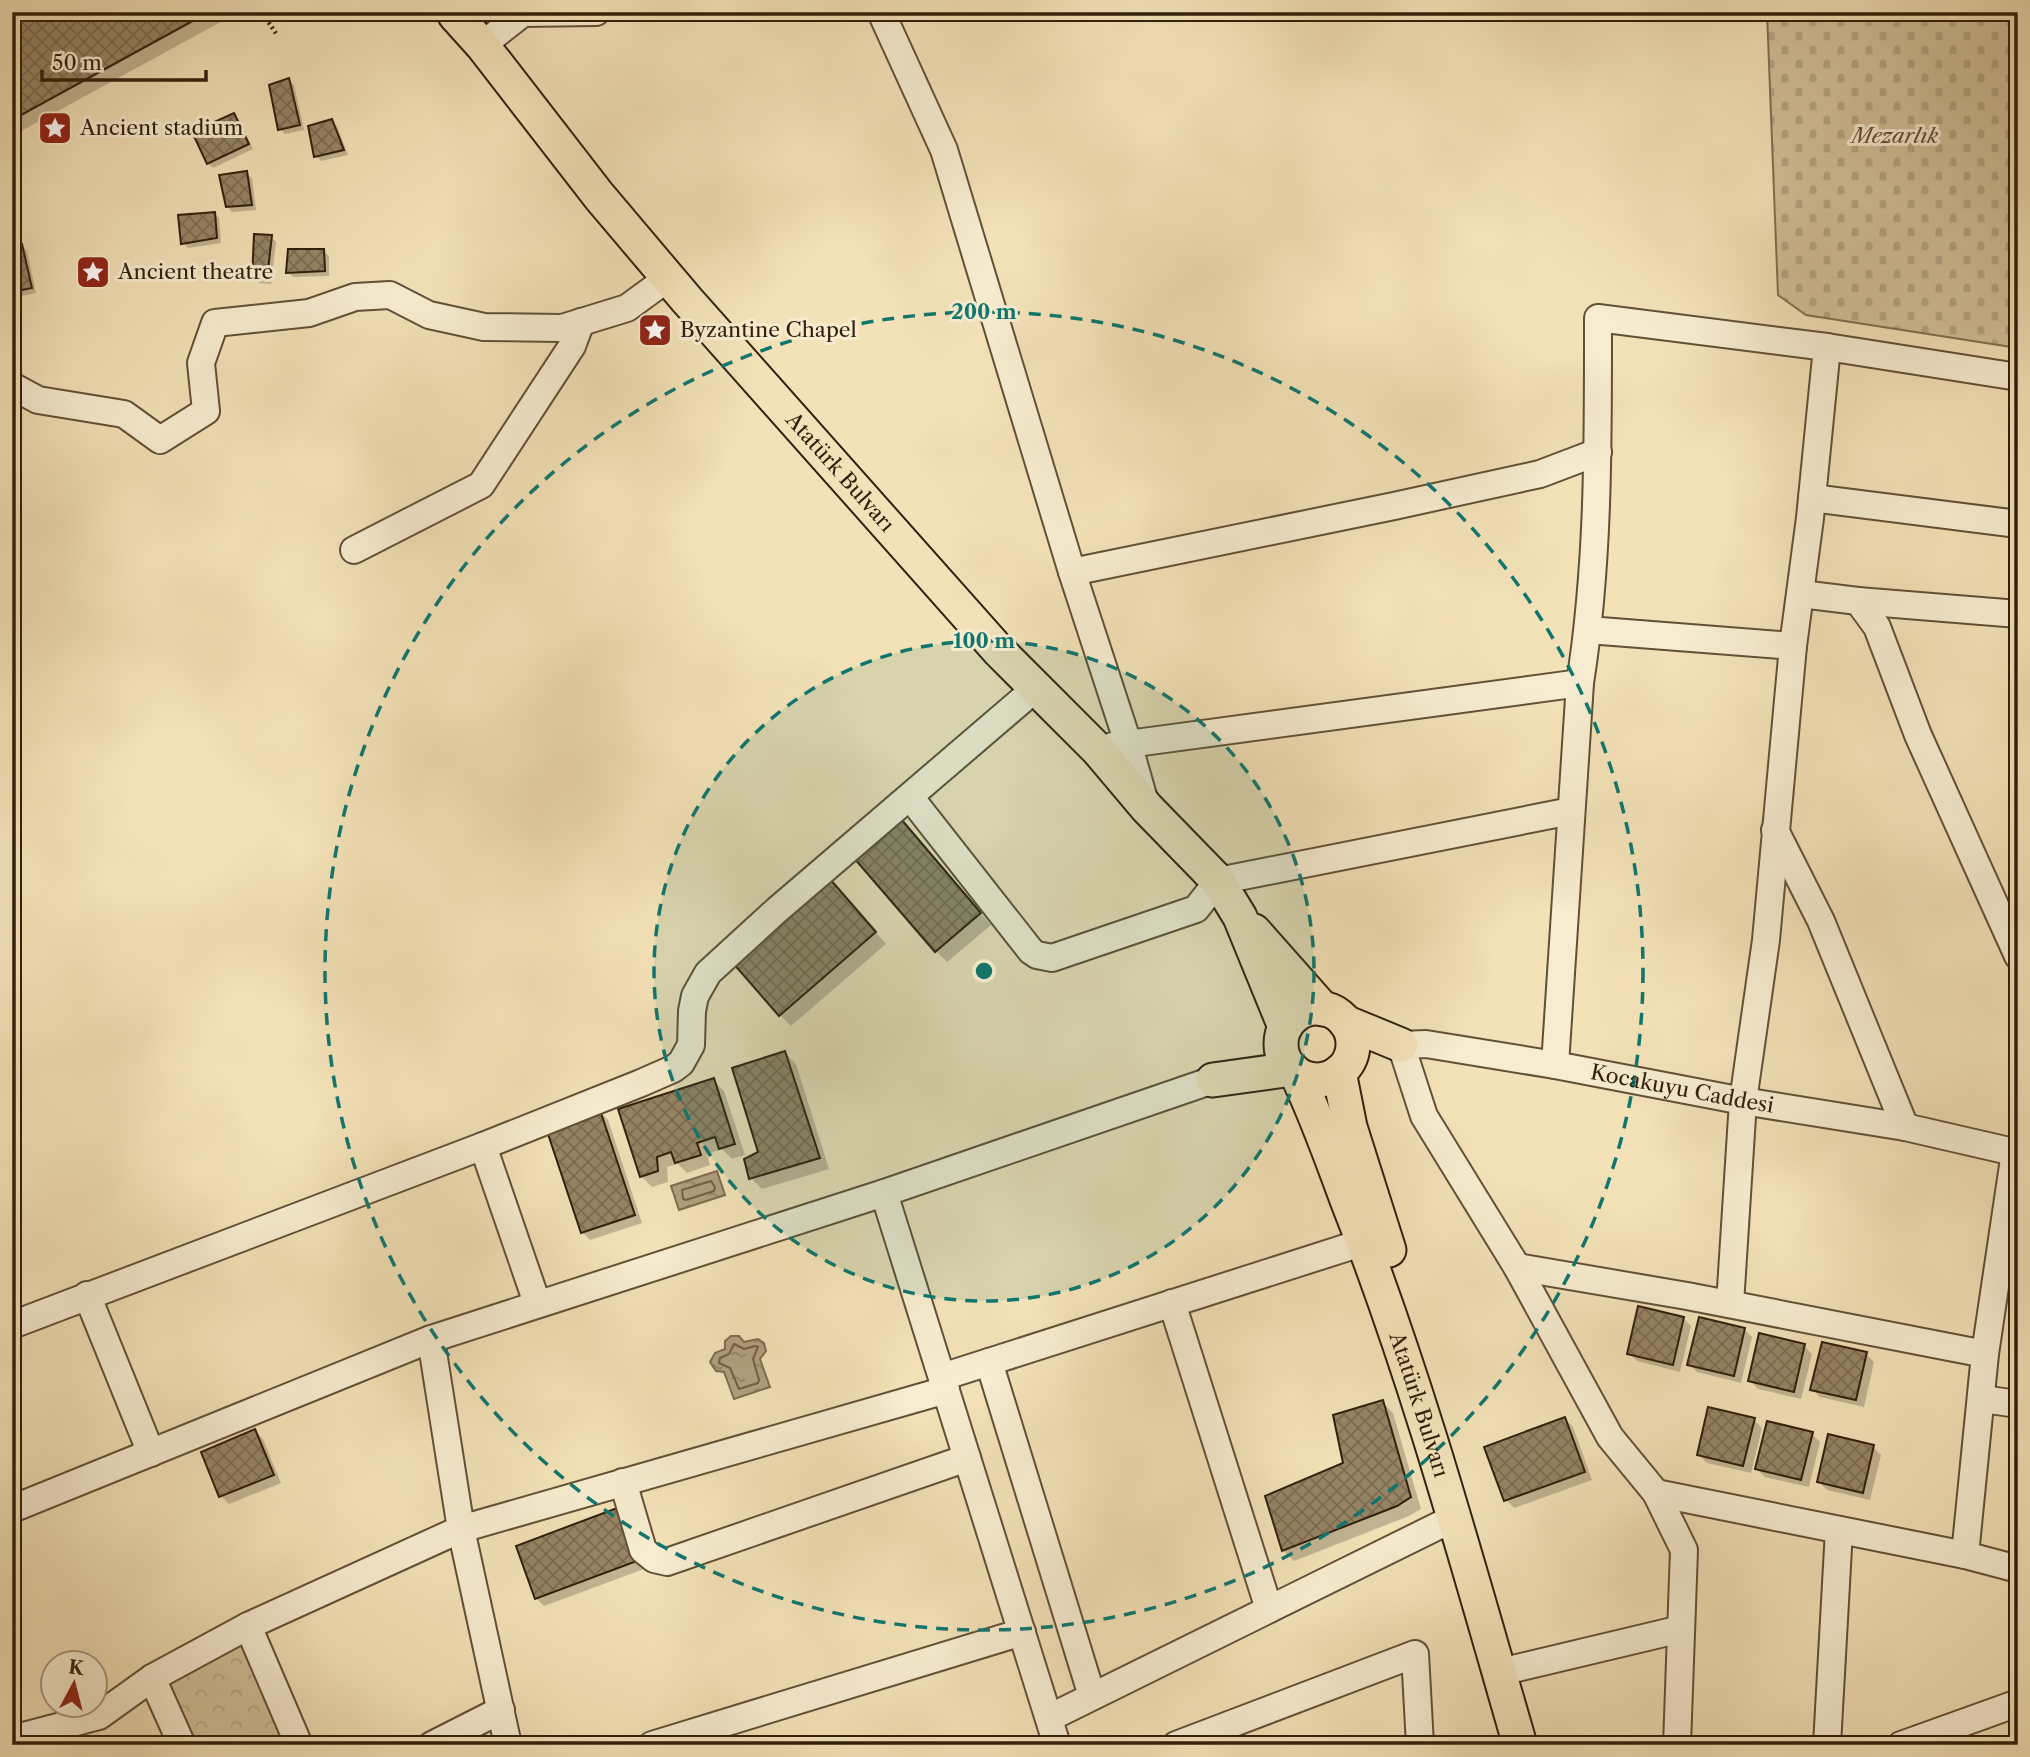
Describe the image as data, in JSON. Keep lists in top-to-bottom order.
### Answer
{
  "streets": {
    "main road": ["Atatürk Bulvarı", "Kocakuyu Caddesi"]
  },
  "crossings": [
    ["Atatürk Bulvarı", "Kocakuyu Caddesi"]
  ],
  "parks": ["Mezarlık"],
  "places": {
    "place": ["Ancient stadium", "Ancient theatre", "Byzantine Chapel"]
  },
  "scale_bar": "50 m",
  "north": "top",
  "rings": ["200 m", "100 m"]
}
